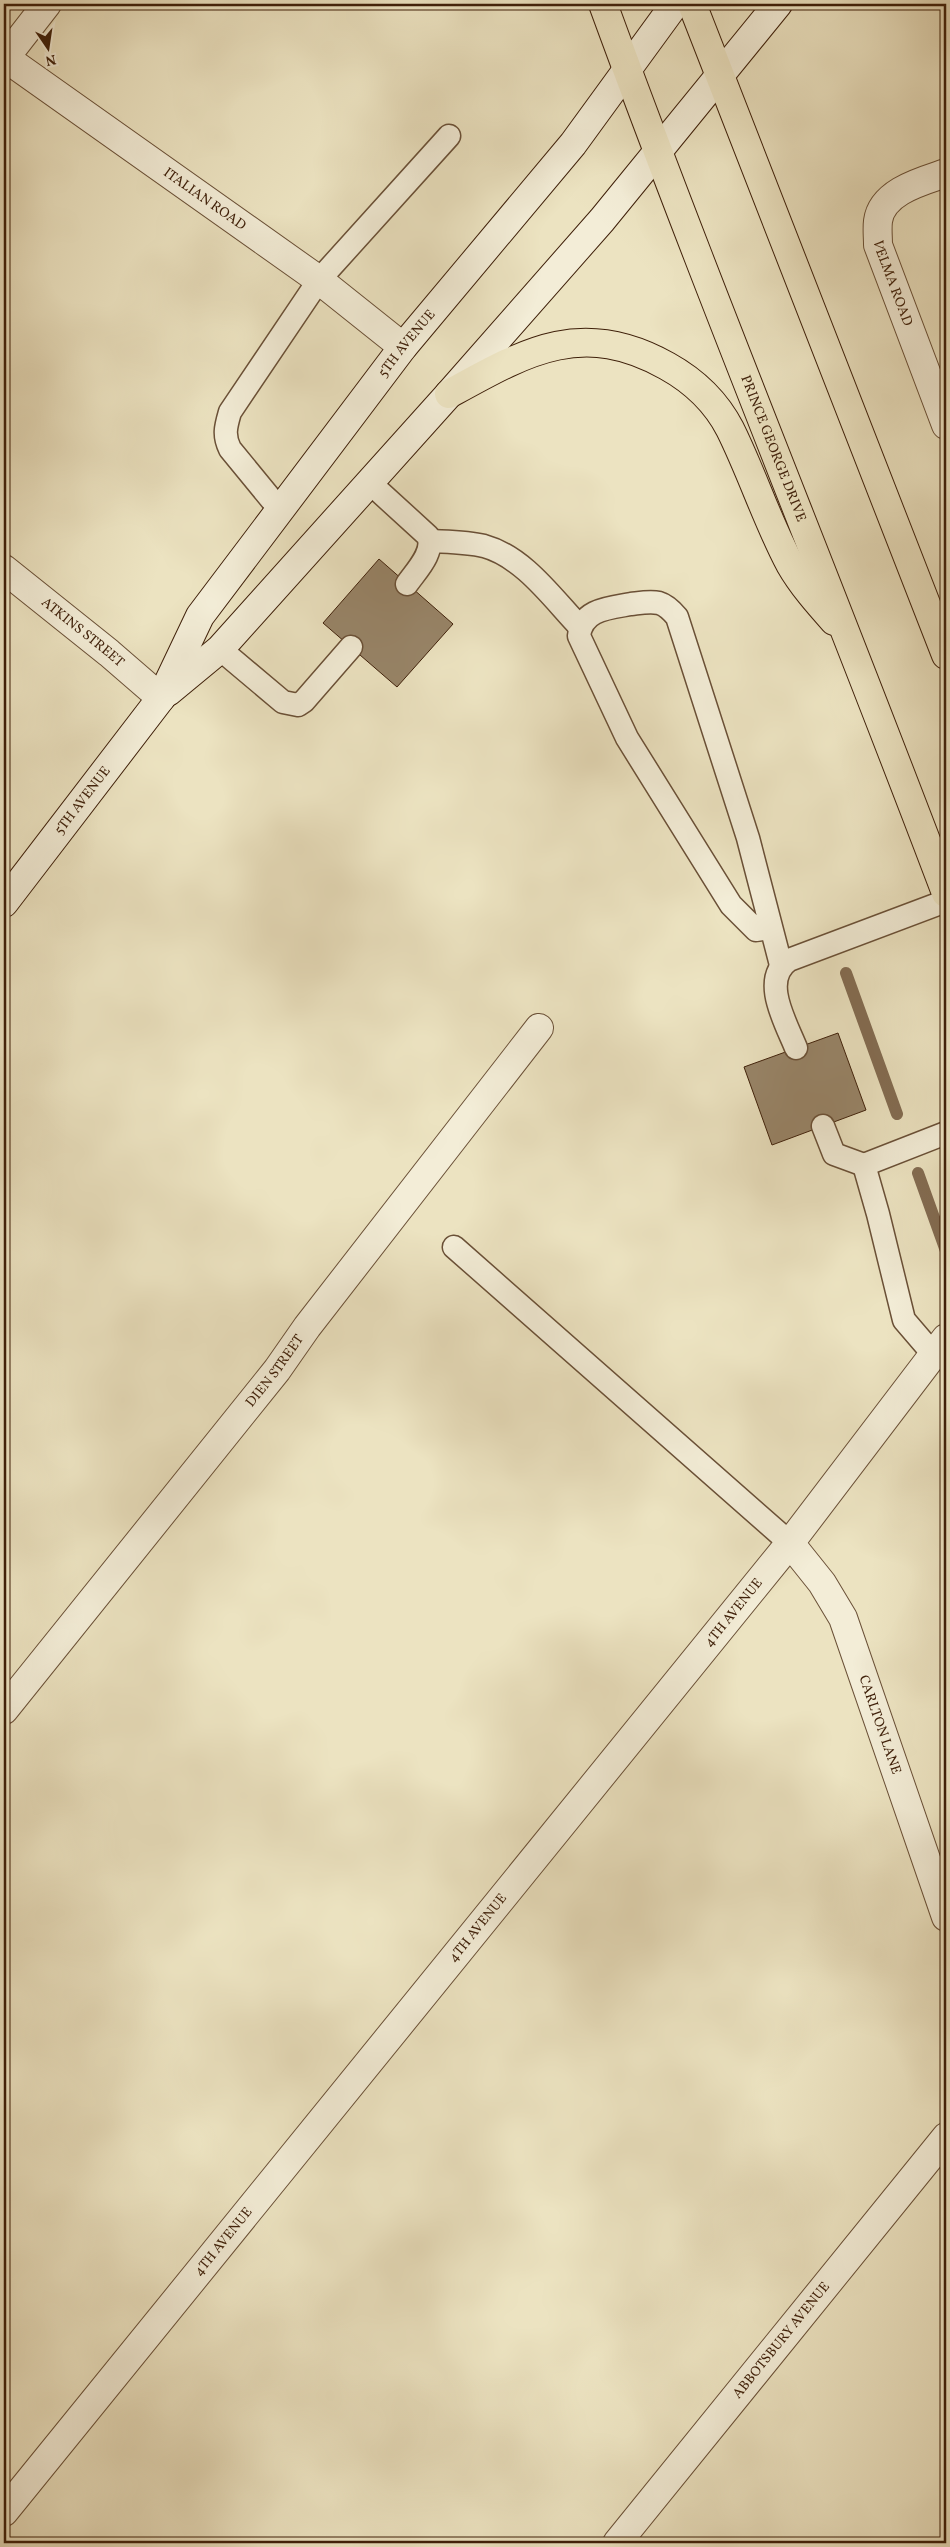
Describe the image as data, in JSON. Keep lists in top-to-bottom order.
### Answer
{
  "streets": {
    "main road": ["PRINCE GEORGE DRIVE"],
    "street": [
      "ITALIAN ROAD",
      "VELMA ROAD",
      "5TH AVENUE",
      "ATKINS STREET",
      "DIEN STREET",
      "4TH AVENUE",
      "CARLTON LANE",
      "ABBOTSBURY AVENUE"
    ]
  },
  "crossings": [
    ["ITALIAN ROAD", "5TH AVENUE"],
    ["5TH AVENUE", "PRINCE GEORGE DRIVE"],
    ["5TH AVENUE", "ATKINS STREET"],
    ["4TH AVENUE", "CARLTON LANE"]
  ],
  "north": "bottom"
}
